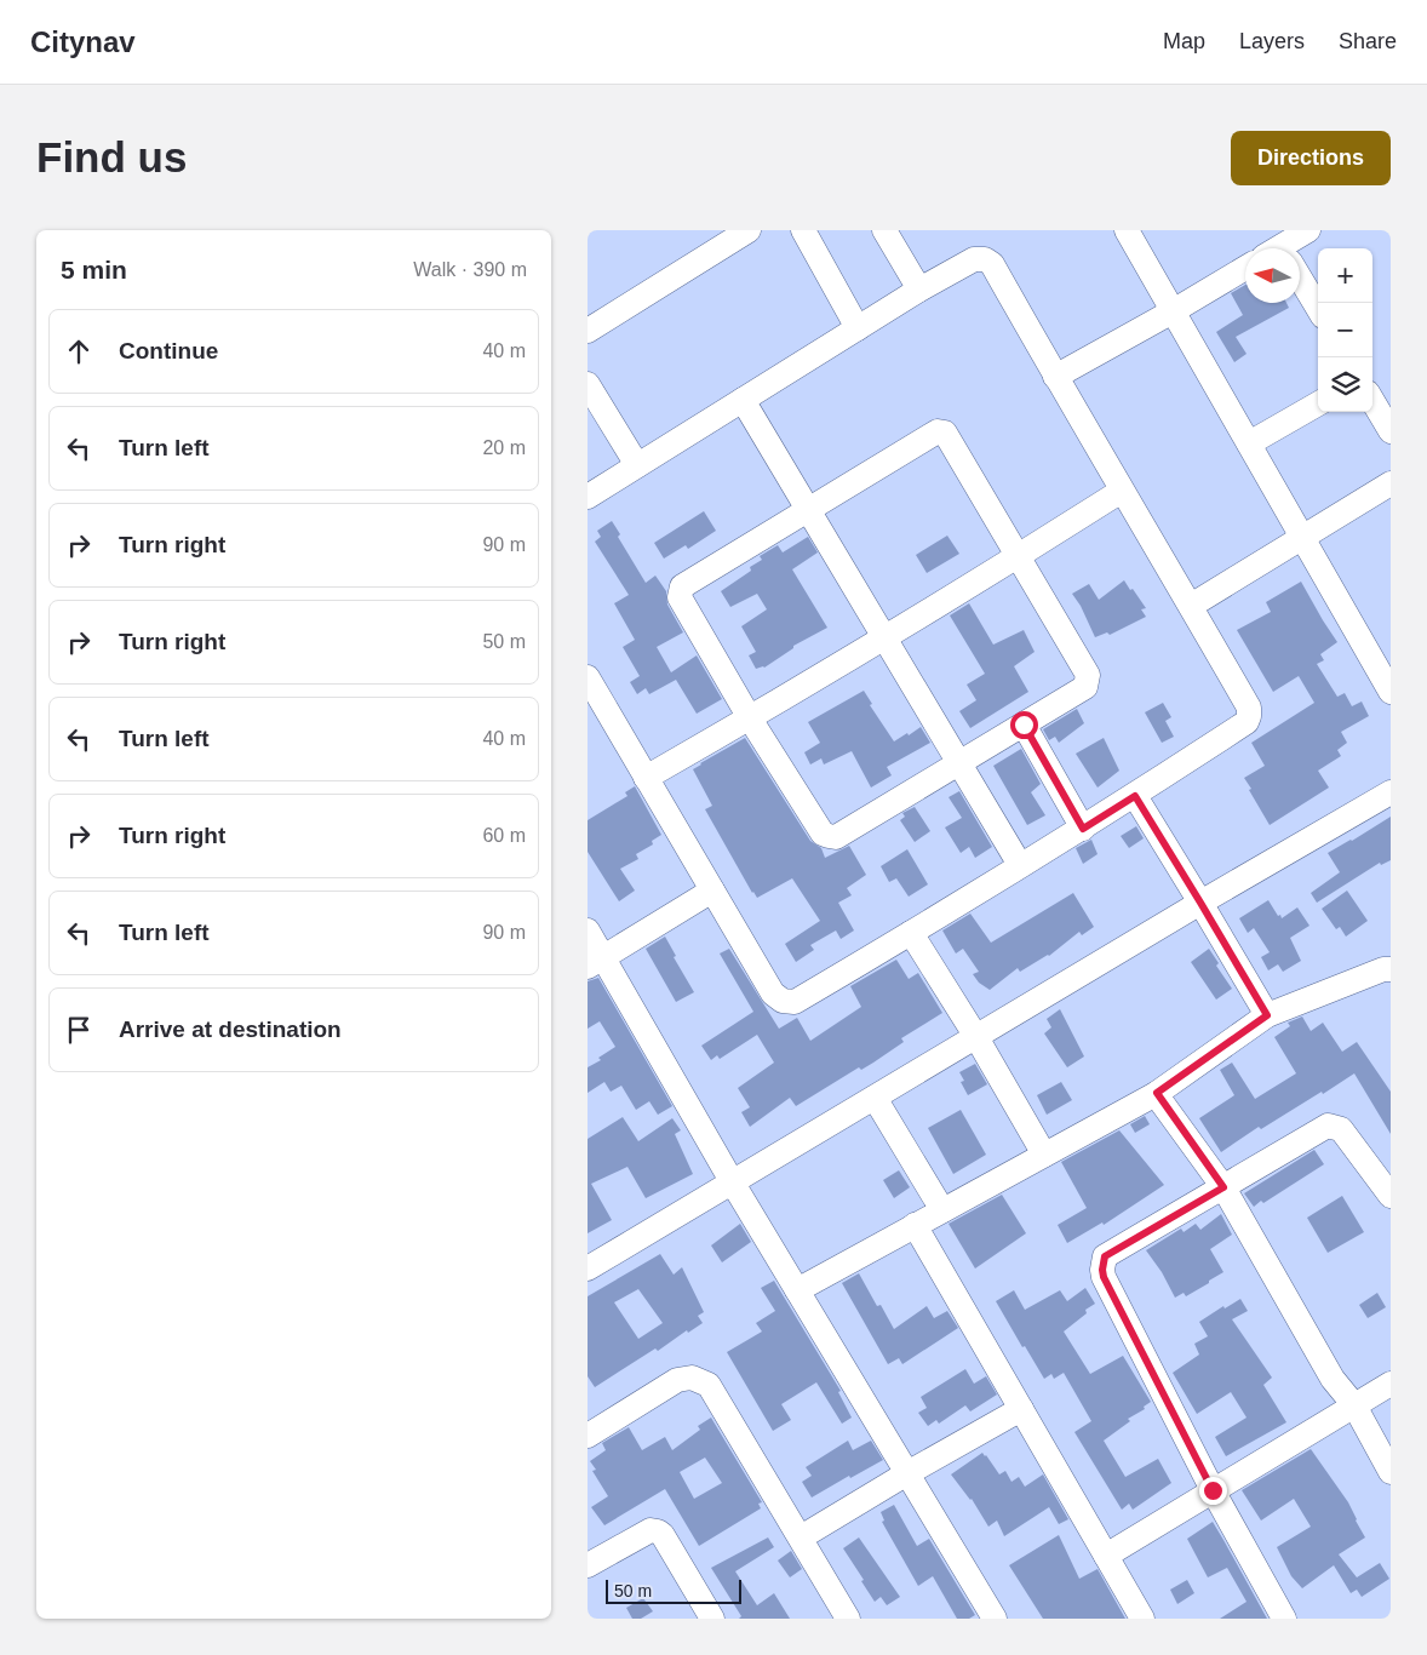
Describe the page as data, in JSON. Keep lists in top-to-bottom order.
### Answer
{
  "scale_bar": "50 m",
  "north": "left",
  "page": {
    "header": "Citynav",
    "nav": ["Map", "Layers", "Share"],
    "buttons": "Directions",
    "title": "Find us",
    "heading": ["5 min", "Walk · 390 m"],
    "map_buttons": ["+", "−"],
    "list": [
      ["Continue", "40 m"],
      ["Turn left", "20 m"],
      ["Turn right", "90 m"],
      ["Turn right", "50 m"],
      ["Turn left", "40 m"],
      ["Turn right", "60 m"],
      ["Turn left", "90 m"],
      "Arrive at destination"
    ],
    "scale": "50 m"
  }
}
